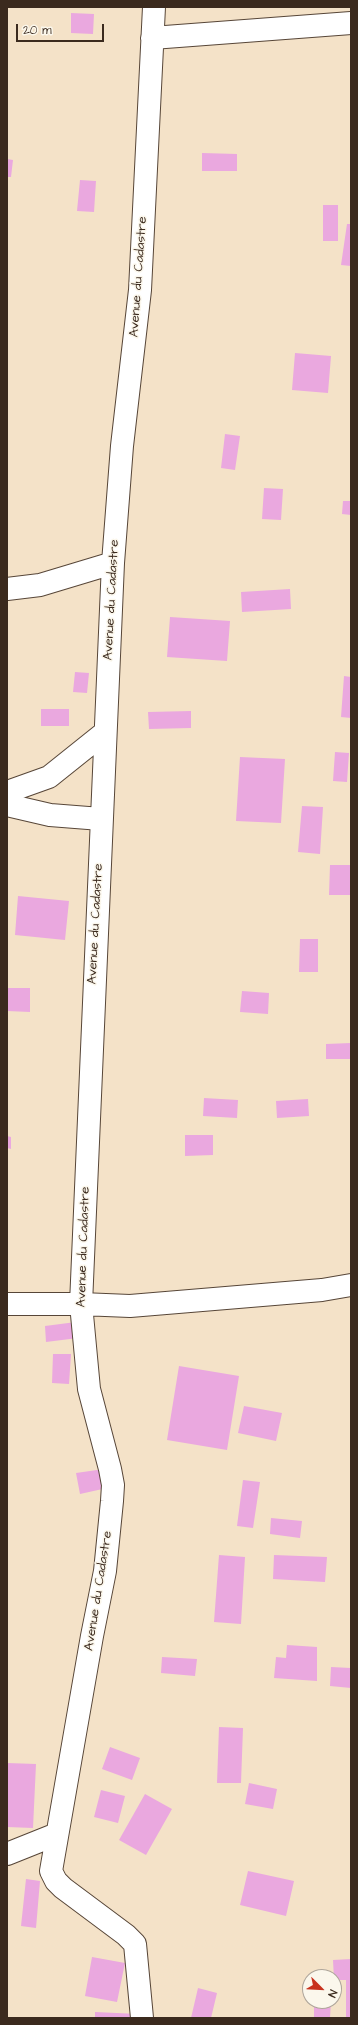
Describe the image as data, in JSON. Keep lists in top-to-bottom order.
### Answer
{
  "streets": {
    "street": ["Avenue du Cadastre"]
  },
  "scale_bar": "20 m",
  "north": "bottom right"
}
